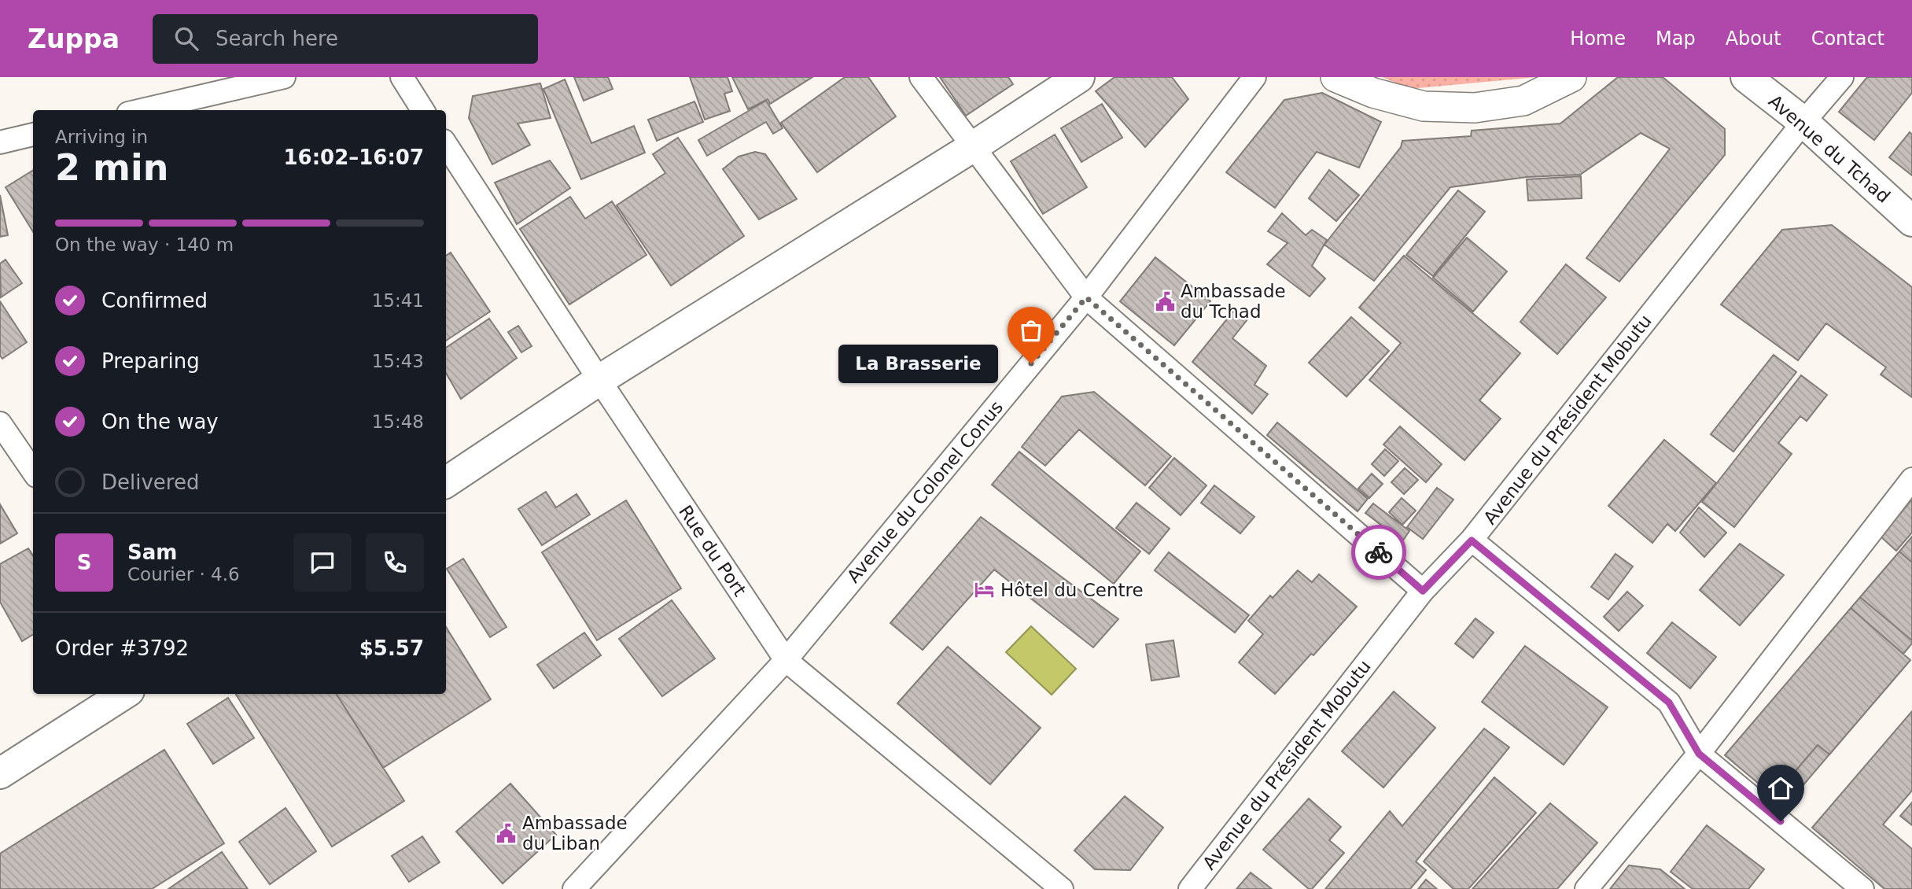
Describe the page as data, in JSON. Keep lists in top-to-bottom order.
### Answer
{
  "streets": {
    "main road": ["Avenue du Tchad"],
    "street": ["Avenue du Président Mobutu", "Avenue du Colonel Conus", "Rue du Port"]
  },
  "crossings": [
    ["Avenue du Tchad", "Avenue du Président Mobutu"],
    ["Avenue du Colonel Conus", "Rue du Port"]
  ],
  "places": {
    "public building": ["Ambassade du Tchad", "Ambassade du Liban"],
    "other": ["La Brasserie"],
    "hotel": ["Hôtel du Centre"]
  },
  "page": {
    "header": "Zuppa",
    "search": "Search here",
    "nav": [
      "Home",
      "Map",
      "About",
      "Contact"
    ],
    "heading": ["2 min", "Arriving in", "16:02–16:07"],
    "panel": [
      "Sam",
      "Courier · 4.6",
      "Order #3792",
      "$5.57"
    ],
    "bar": "On the way · 140 m",
    "list": [
      ["Confirmed", "15:41"],
      ["Preparing", "15:43"],
      ["On the way", "15:48"],
      "Delivered"
    ],
    "bubble": "La Brasserie",
    "round": "S"
  }
}
